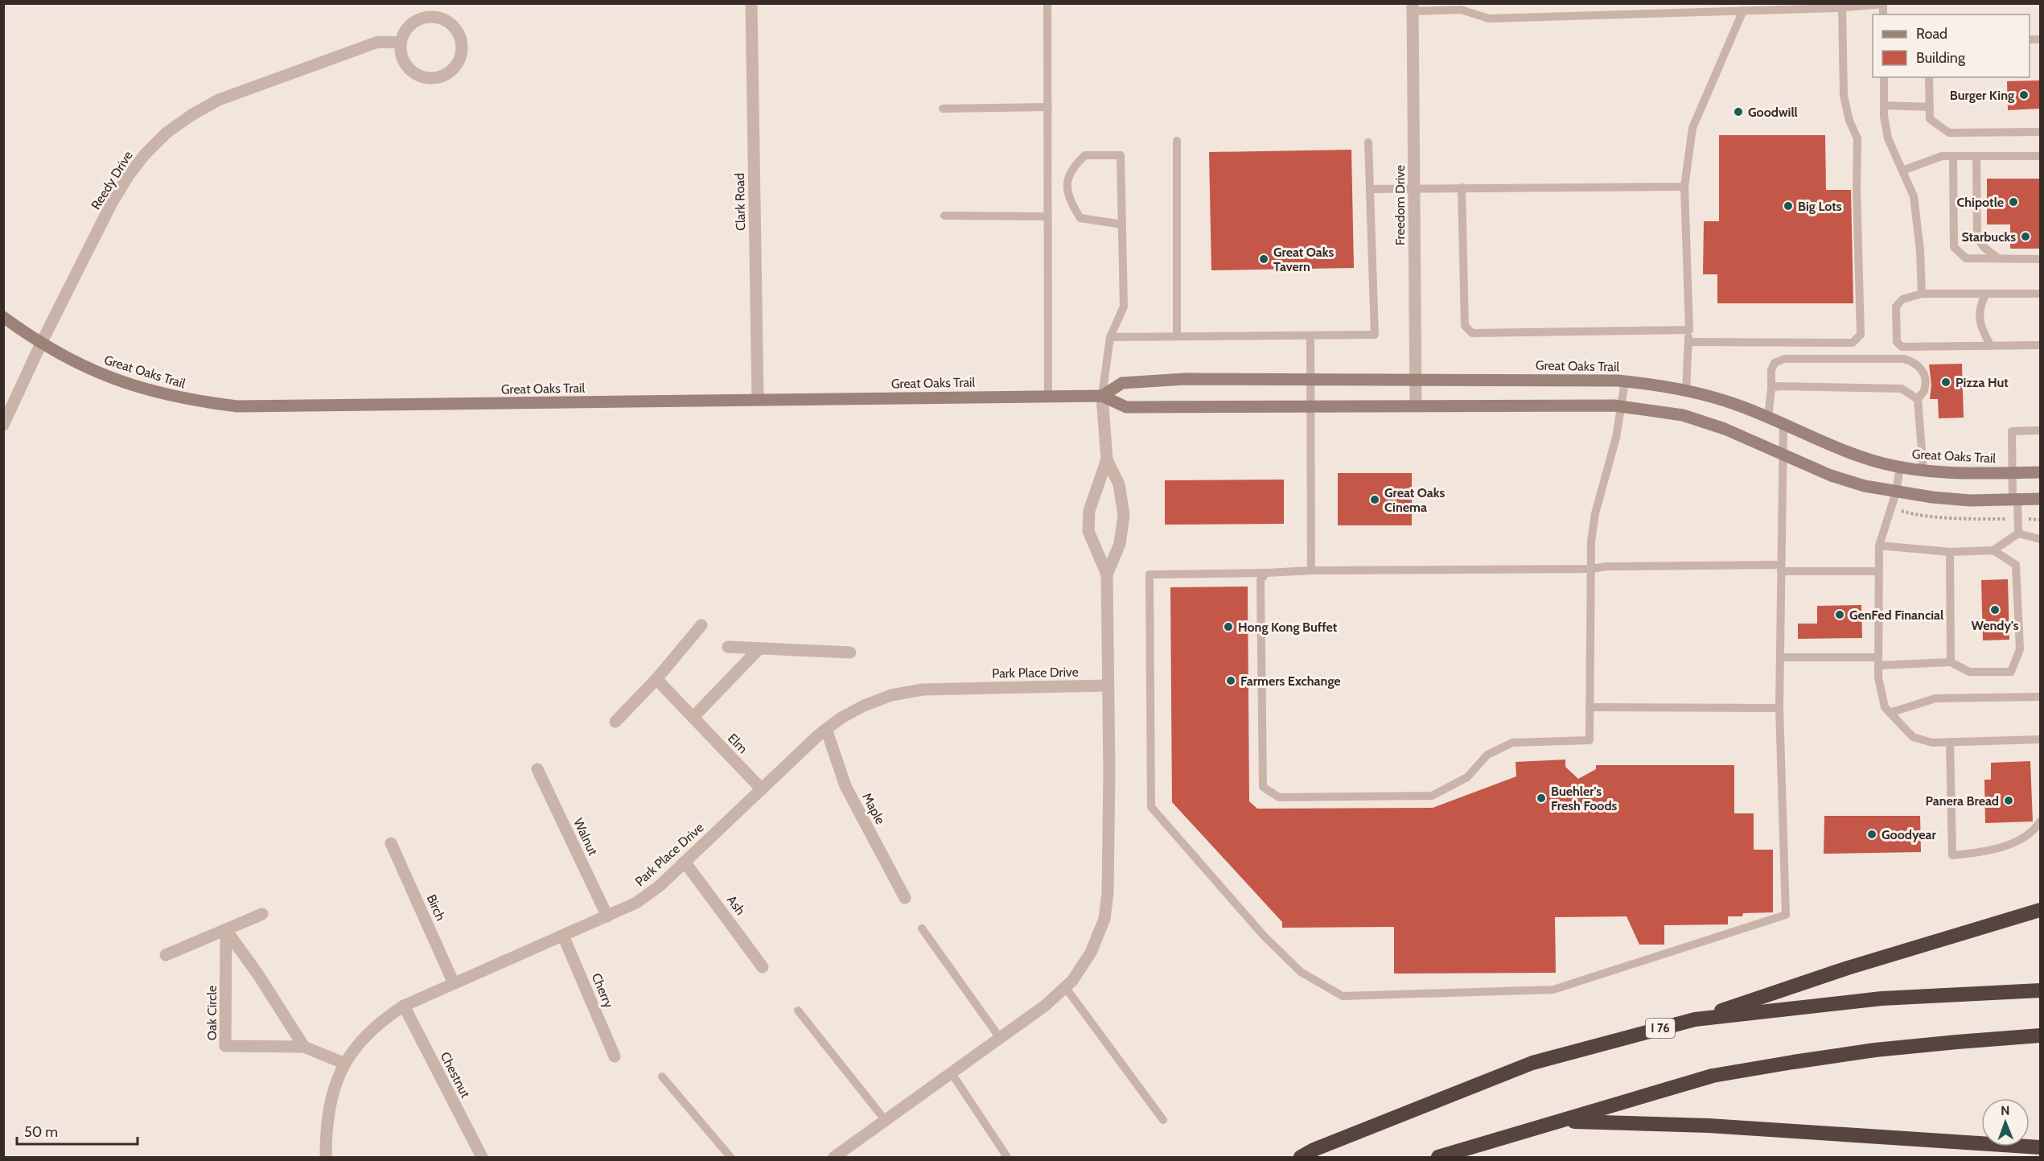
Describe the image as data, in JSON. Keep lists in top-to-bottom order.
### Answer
{
  "streets": {
    "highway": ["I 76"],
    "street": [
      "Reedy Drive",
      "Clark Road",
      "Freedom Drive",
      "Great Oaks Trail",
      "Park Place Drive",
      "Elm",
      "Maple",
      "Walnut",
      "Ash",
      "Birch",
      "Cherry",
      "Oak Circle",
      "Chestnut"
    ]
  },
  "crossings": [
    ["Reedy Drive", "Great Oaks Trail"],
    ["Clark Road", "Great Oaks Trail"],
    ["Freedom Drive", "Great Oaks Trail"],
    ["Park Place Drive", "Elm"],
    ["Park Place Drive", "Maple"],
    ["Park Place Drive", "Walnut"],
    ["Park Place Drive", "Ash"],
    ["Park Place Drive", "Birch"],
    ["Park Place Drive", "Cherry"],
    ["Park Place Drive", "Oak Circle"],
    ["Park Place Drive", "Chestnut"]
  ],
  "places": [
    "Burger King",
    "Goodwill",
    "Chipotle",
    "Big Lots",
    "Starbucks",
    "Great Oaks Tavern",
    "Pizza Hut",
    "Great Oaks Cinema",
    "Wendy's",
    "GenFed Financial",
    "Hong Kong Buffet",
    "Farmers Exchange",
    "Buehler's Fresh Foods",
    "Panera Bread",
    "Goodyear"
  ],
  "legend": ["Road", "Building"],
  "scale_bar": "50 m",
  "north": "top"
}
